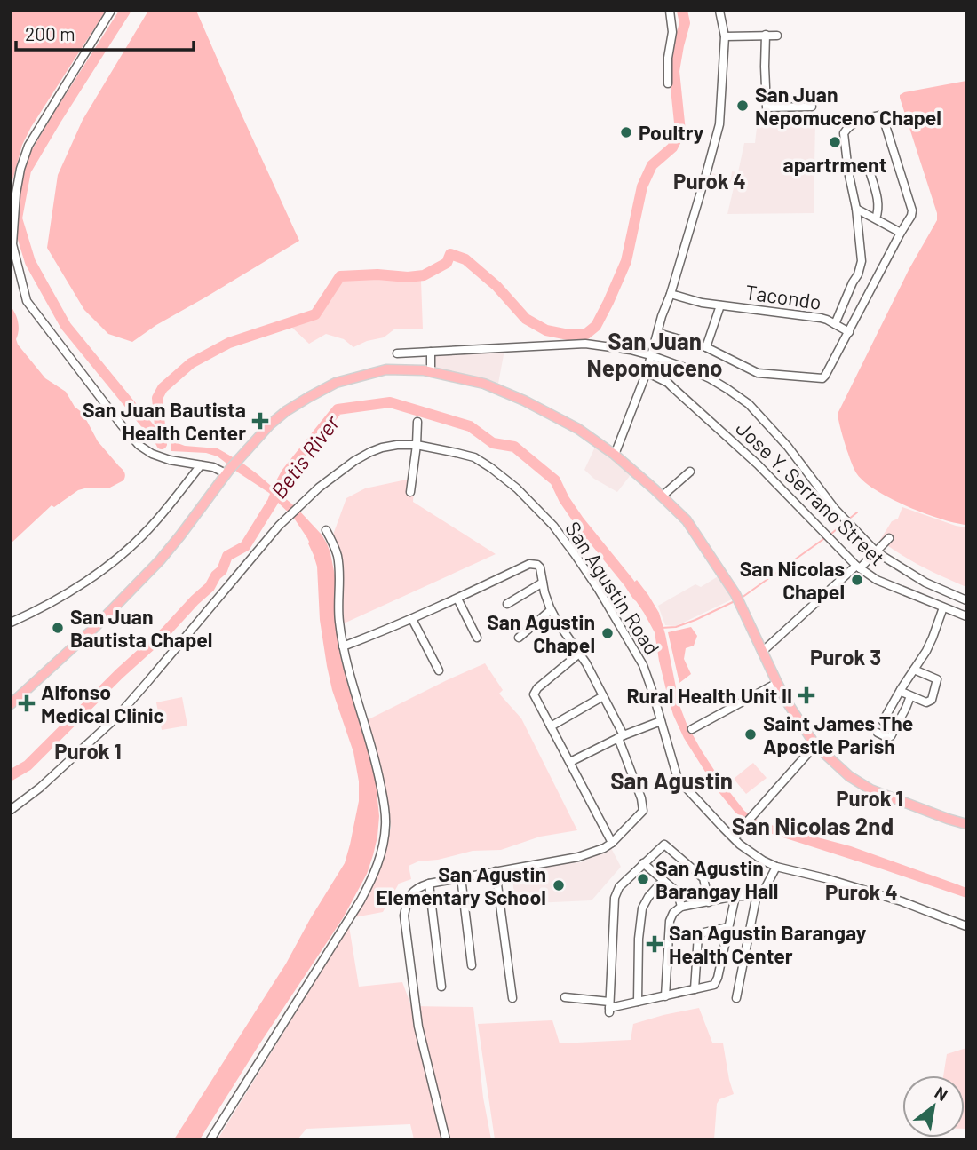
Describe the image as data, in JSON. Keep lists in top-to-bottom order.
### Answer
{
  "streets": {
    "street": ["Tacondo", "Jose Y. Serrano Street", "San Agustin Road"]
  },
  "districts": [
    "Purok 4",
    "San Juan Nepomuceno",
    "Purok 3",
    "Purok 1",
    "San Agustin",
    "Purok 1",
    "San Nicolas 2nd",
    "Purok 4"
  ],
  "water": ["Betis River"],
  "places": {
    "other": [
      "San Juan Nepomuceno Chapel",
      "Poultry",
      "apartrment",
      "San Nicolas Chapel",
      "San Juan Bautista Chapel",
      "San Agustin Chapel",
      "Saint James The Apostle Parish",
      "San Agustin Barangay Hall",
      "San Agustin Elementary School"
    ],
    "health": [
      "San Juan Bautista Health Center",
      "Rural Health Unit II",
      "Alfonso Medical Clinic",
      "San Agustin Barangay Health Center"
    ]
  },
  "scale_bar": "200 m",
  "north": "top right"
}
